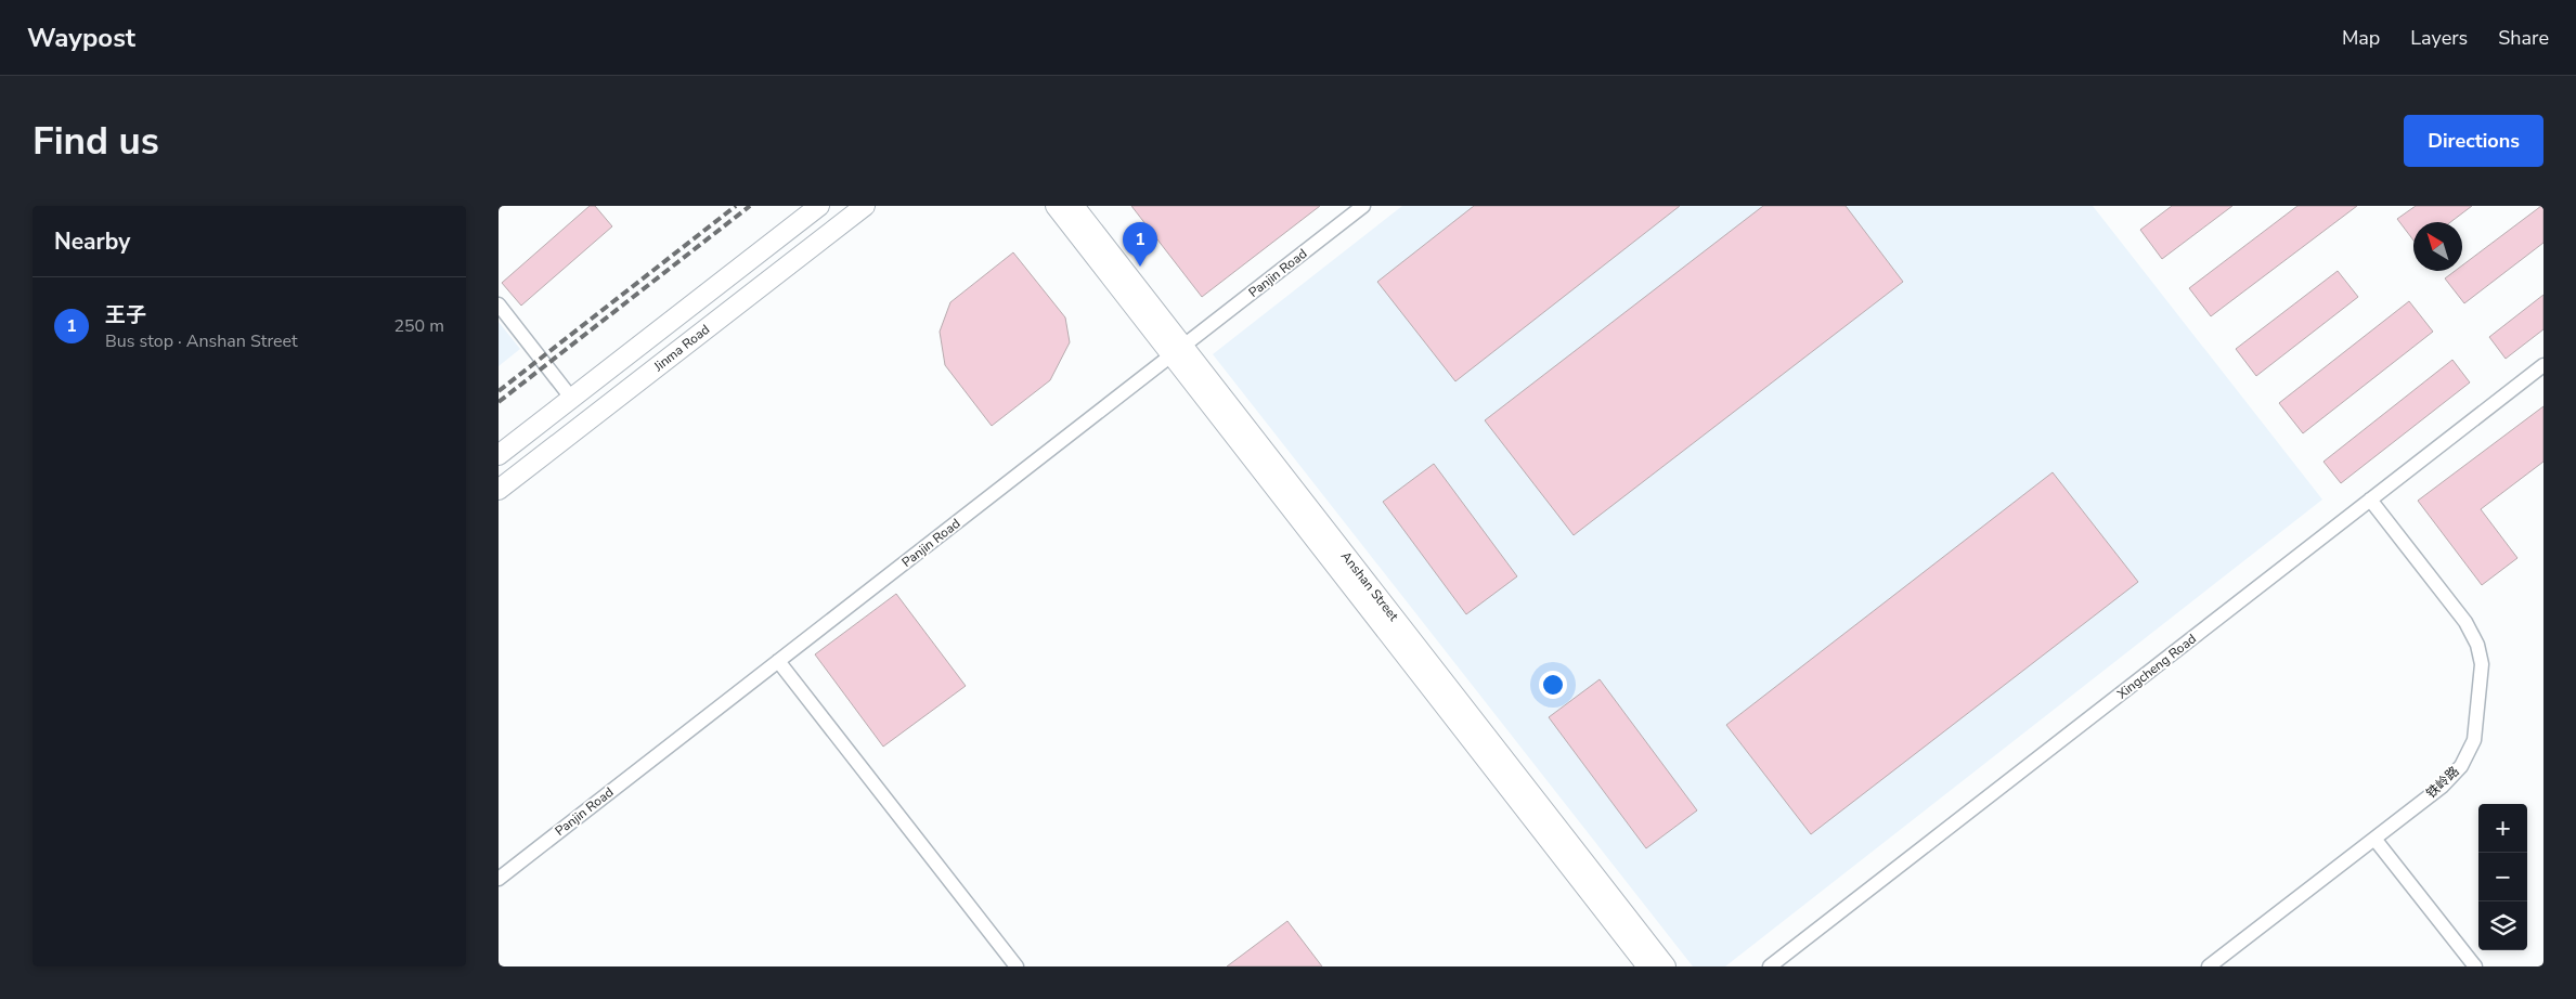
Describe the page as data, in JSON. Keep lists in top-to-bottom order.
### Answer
{
  "streets": {
    "street": [
      "Panjin Road",
      "Jinma Road",
      "Anshan Street",
      "Xingcheng Road",
      "铁岭路"
    ]
  },
  "crossings": [
    ["Panjin Road", "Anshan Street"],
    ["Xingcheng Road", "铁岭路"]
  ],
  "north": "top left",
  "page": {
    "header": "Waypost",
    "nav": ["Map", "Layers", "Share"],
    "buttons": "Directions",
    "title": "Find us",
    "heading": "Nearby",
    "pins": "1",
    "list": [
      {
        "mark": "1",
        "name": "王子",
        "note": "Bus stop · Anshan Street",
        "value": "250 m"
      }
    ],
    "map_buttons": ["+", "−"]
  }
}
